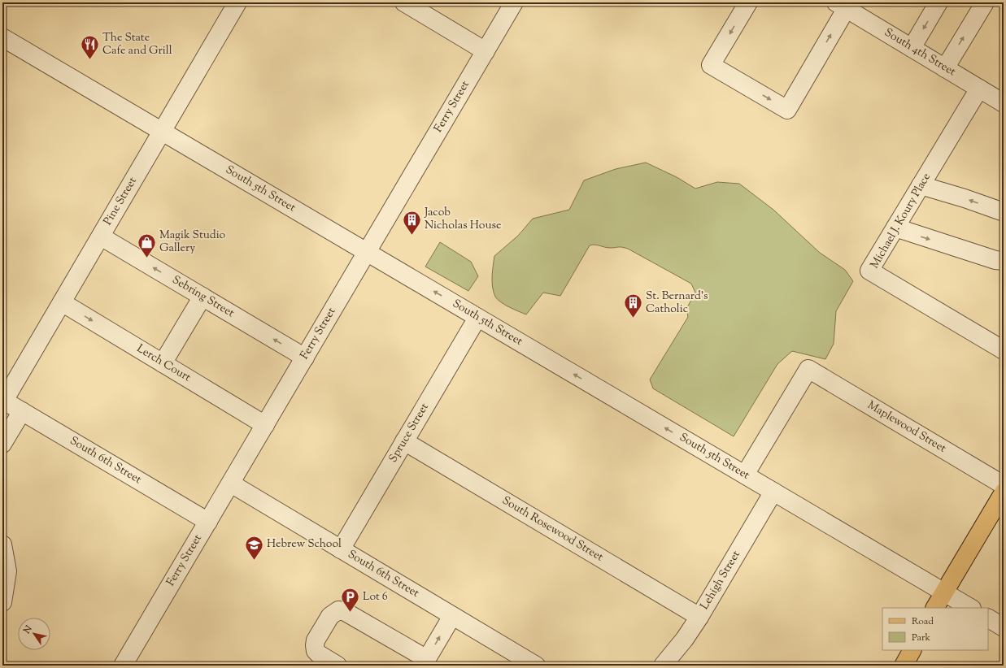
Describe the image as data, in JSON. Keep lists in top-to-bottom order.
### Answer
{
  "streets": {
    "street": [
      "South 4th Street",
      "Ferry Street",
      "South 5th Street",
      "Pine Street",
      "Michael J. Koury Place",
      "Sebring Street",
      "Lerch Court",
      "Maplewood Street",
      "Spruce Street",
      "South 6th Street",
      "South Rosewood Street",
      "Lehigh Street"
    ]
  },
  "crossings": [
    ["South 4th Street", "Michael J. Koury Place"],
    ["Ferry Street", "South 5th Street"],
    ["Ferry Street", "Sebring Street"],
    ["Ferry Street", "Lerch Court"],
    ["Ferry Street", "South 6th Street"],
    ["South 5th Street", "Pine Street"],
    ["South 5th Street", "Maplewood Street"],
    ["South 5th Street", "Spruce Street"],
    ["South 5th Street", "Lehigh Street"],
    ["Pine Street", "Sebring Street"],
    ["Pine Street", "Lerch Court"],
    ["Pine Street", "South 6th Street"],
    ["Spruce Street", "South 6th Street"],
    ["Spruce Street", "South Rosewood Street"],
    ["South Rosewood Street", "Lehigh Street"]
  ],
  "one_way": ["South 5th Street", "Sebring Street", "Lerch Court"],
  "places": {
    "restaurant": ["The State Cafe and Grill"],
    "building": ["Jacob Nicholas House", "St. Bernard's Catholic"],
    "shop": ["Magik Studio Gallery"],
    "school or university": ["Hebrew School"],
    "parking": ["Lot 6"]
  },
  "legend": ["Road", "Park"],
  "north": "top left"
}
